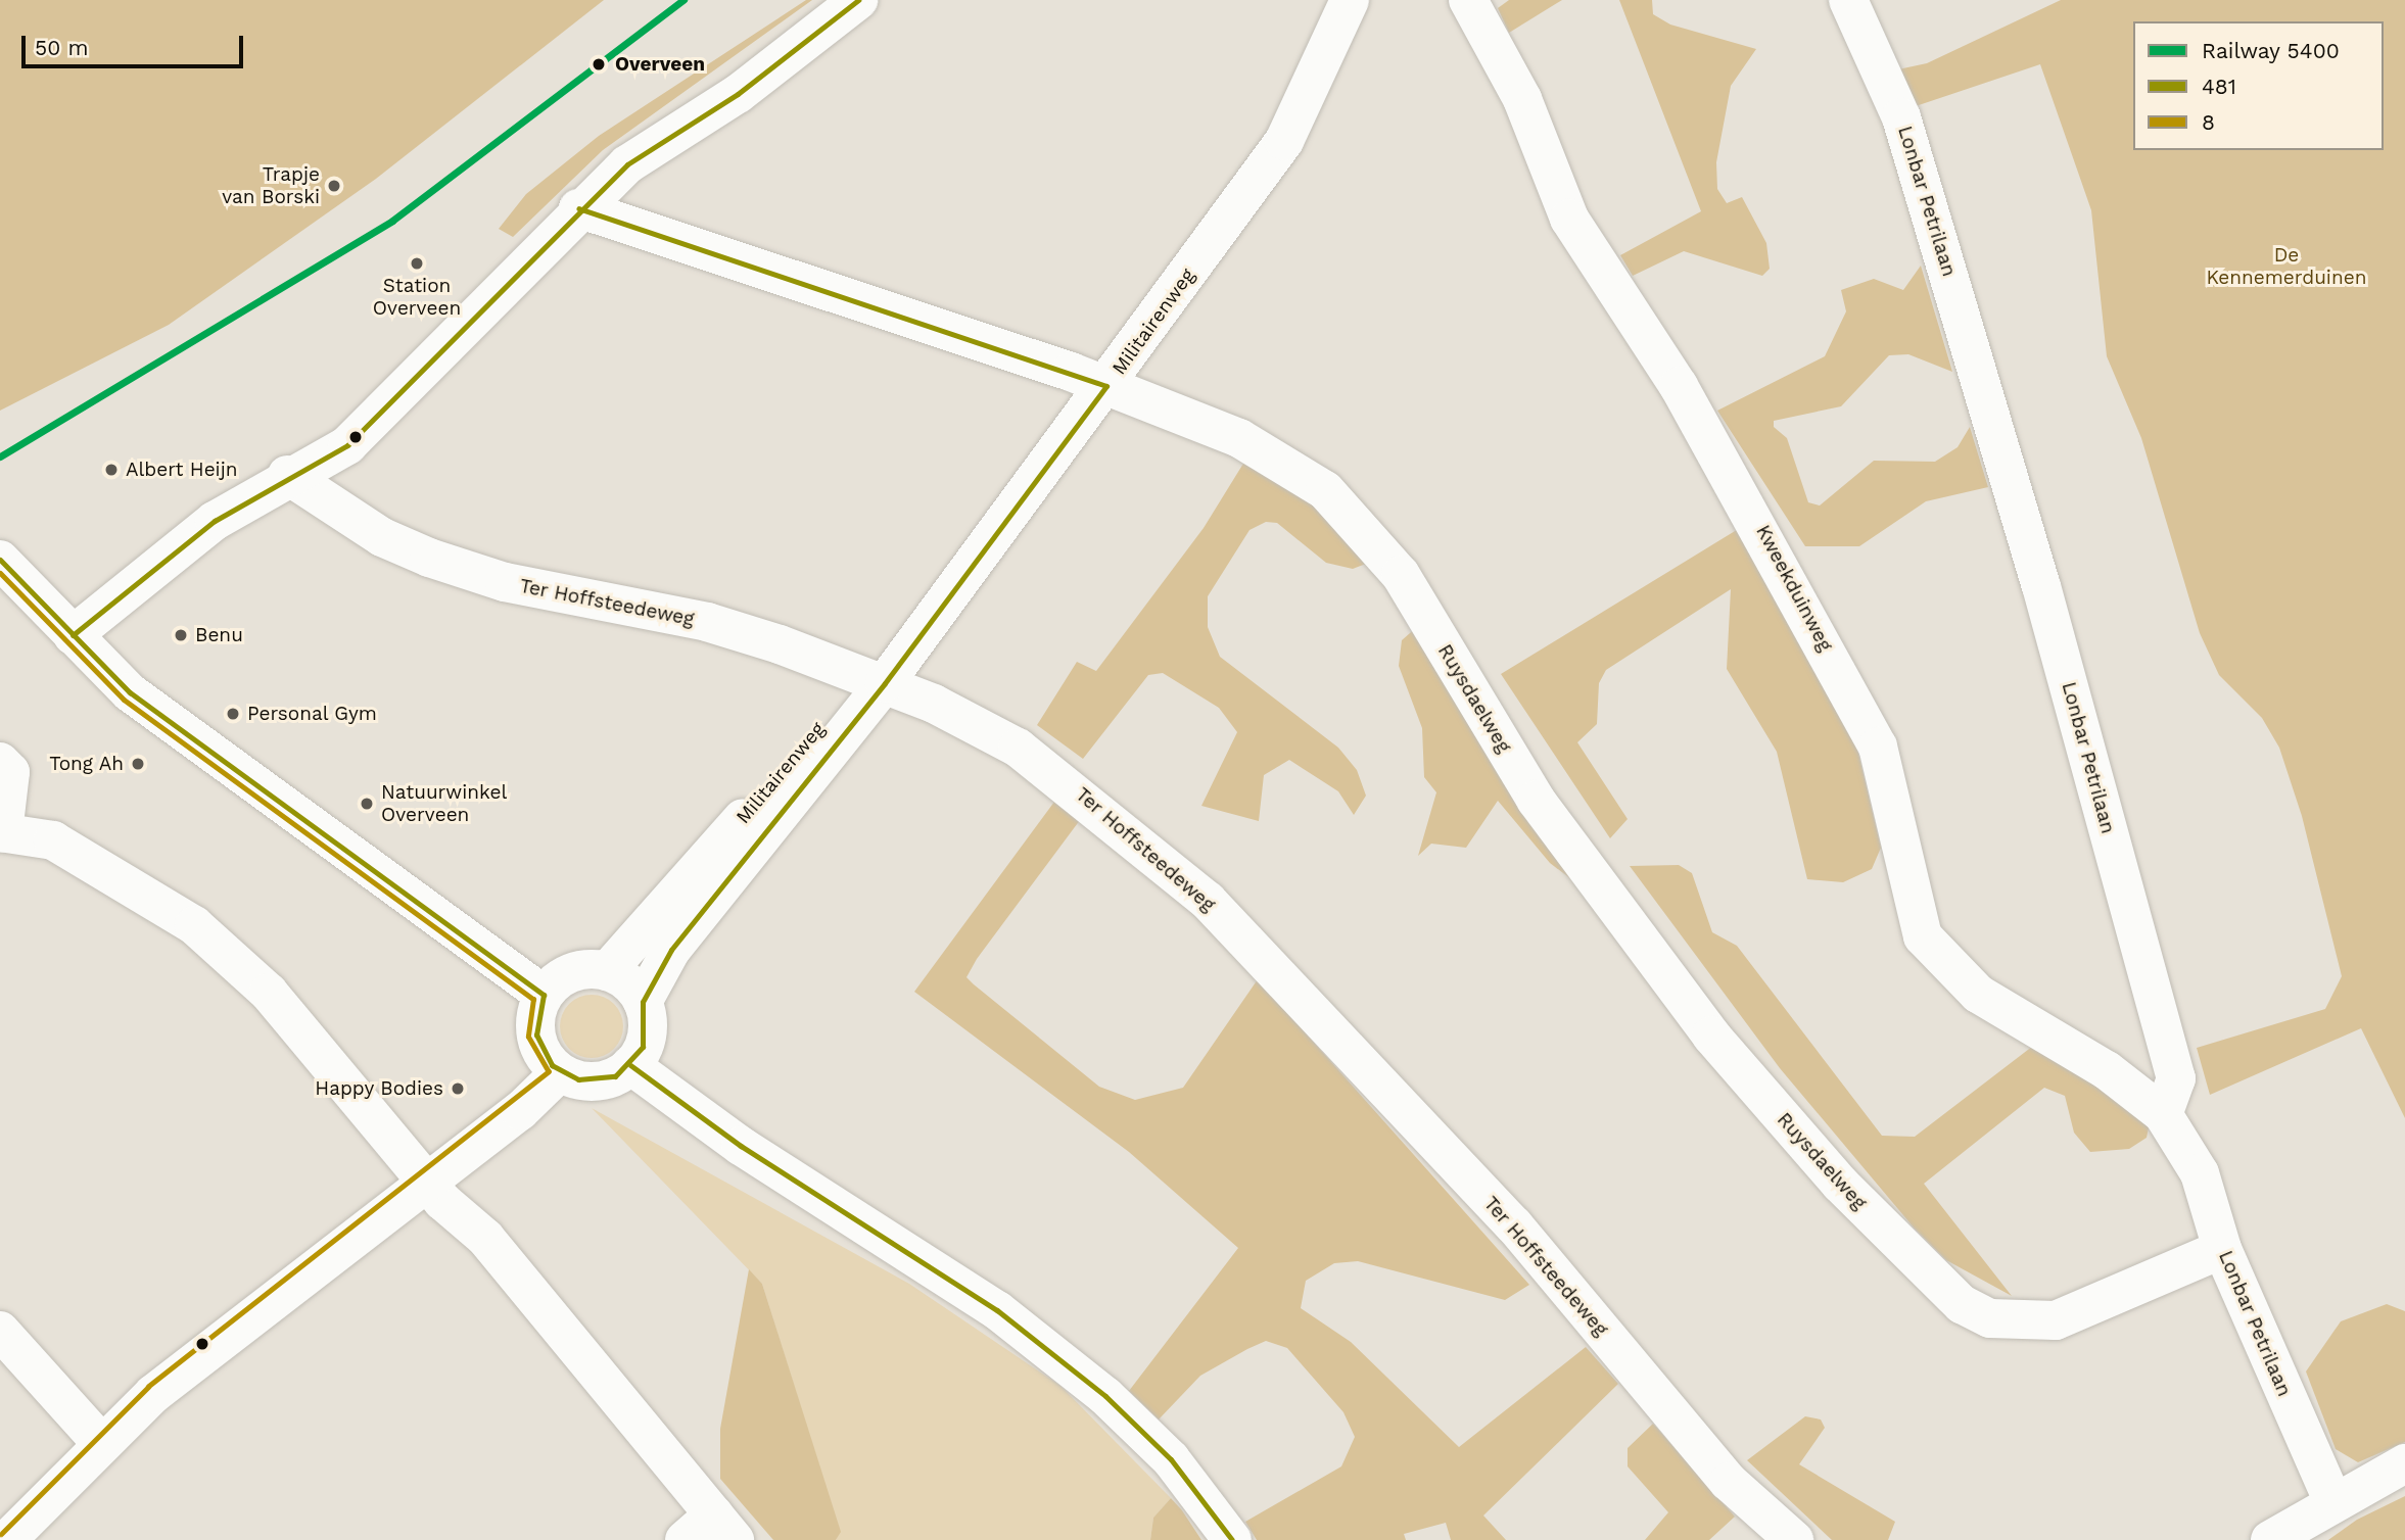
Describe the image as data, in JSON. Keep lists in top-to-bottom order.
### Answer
{
  "streets": {
    "street": [
      "Lonbar Petrilaan",
      "Militairenweg",
      "Kweekduinweg",
      "Ter Hoffsteedeweg",
      "Ruysdaelweg"
    ]
  },
  "crossings": [
    ["Lonbar Petrilaan", "Kweekduinweg"],
    ["Lonbar Petrilaan", "Ruysdaelweg"],
    ["Militairenweg", "Ter Hoffsteedeweg"],
    ["Militairenweg", "Ruysdaelweg"]
  ],
  "parks": ["De Kennemerduinen"],
  "places": [
    "Overveen",
    "Trapje van Borski",
    "Station Overveen",
    "Albert Heijn",
    "Benu",
    "Personal Gym",
    "Tong Ah",
    "Natuurwinkel Overveen",
    "Happy Bodies"
  ],
  "lines": ["rail line 5400", "transit line 481", "transit line 8"],
  "legend": ["Railway 5400", "481", "8"],
  "scale_bar": "50 m"
}
